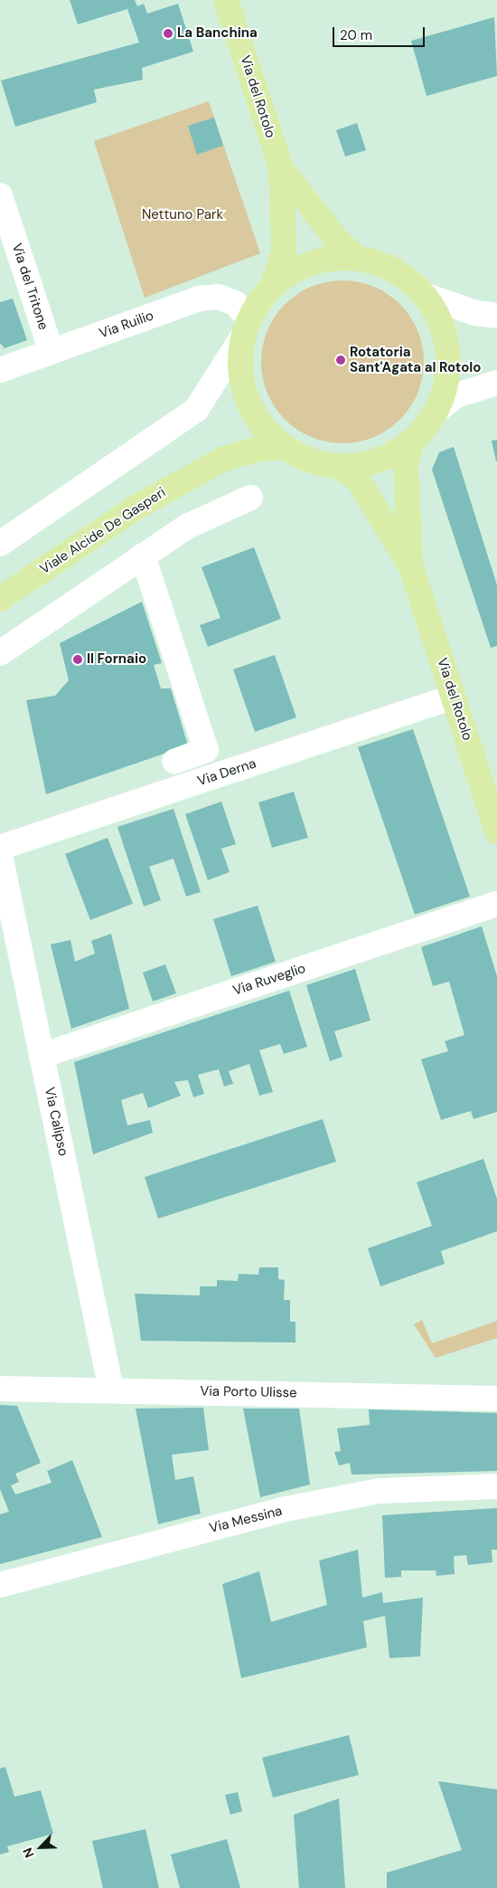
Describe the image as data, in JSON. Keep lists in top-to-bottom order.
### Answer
{
  "streets": {
    "main road": ["Via del Rotolo", "Viale Alcide De Gasperi"],
    "street": [
      "Via del Tritone",
      "Via Ruilio",
      "Via Derna",
      "Via Ruveglio",
      "Via Calipso",
      "Via Porto Ulisse",
      "Via Messina"
    ]
  },
  "crossings": [
    ["Via del Rotolo", "Via Derna"],
    ["Via del Tritone", "Via Ruilio"],
    ["Via Ruveglio", "Via Calipso"],
    ["Via Calipso", "Via Porto Ulisse"]
  ],
  "parks": ["Nettuno Park"],
  "places": ["La Banchina", "Rotatoria Sant'Agata al Rotolo", "Il Fornaio"],
  "scale_bar": "20 m",
  "north": "bottom left"
}
